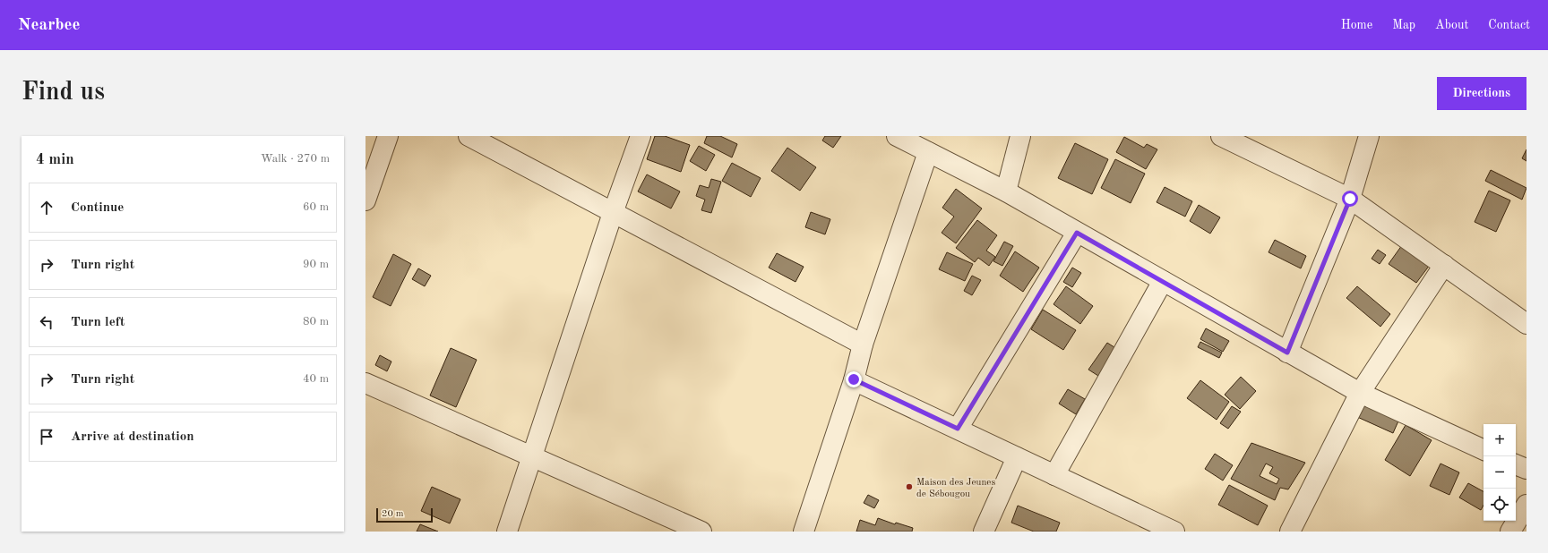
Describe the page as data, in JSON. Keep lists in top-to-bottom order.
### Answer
{
  "places": ["Maison des Jeunes de Sébougou"],
  "scale_bar": "20 m",
  "page": {
    "header": "Nearbee",
    "nav": [
      "Home",
      "Map",
      "About",
      "Contact"
    ],
    "buttons": "Directions",
    "title": "Find us",
    "heading": ["4 min", "Walk · 270 m"],
    "list": [
      ["Continue", "60 m"],
      ["Turn right", "90 m"],
      ["Turn left", "80 m"],
      ["Turn right", "40 m"],
      "Arrive at destination"
    ],
    "map_buttons": ["+", "−"],
    "scale": "20 m"
  }
}
